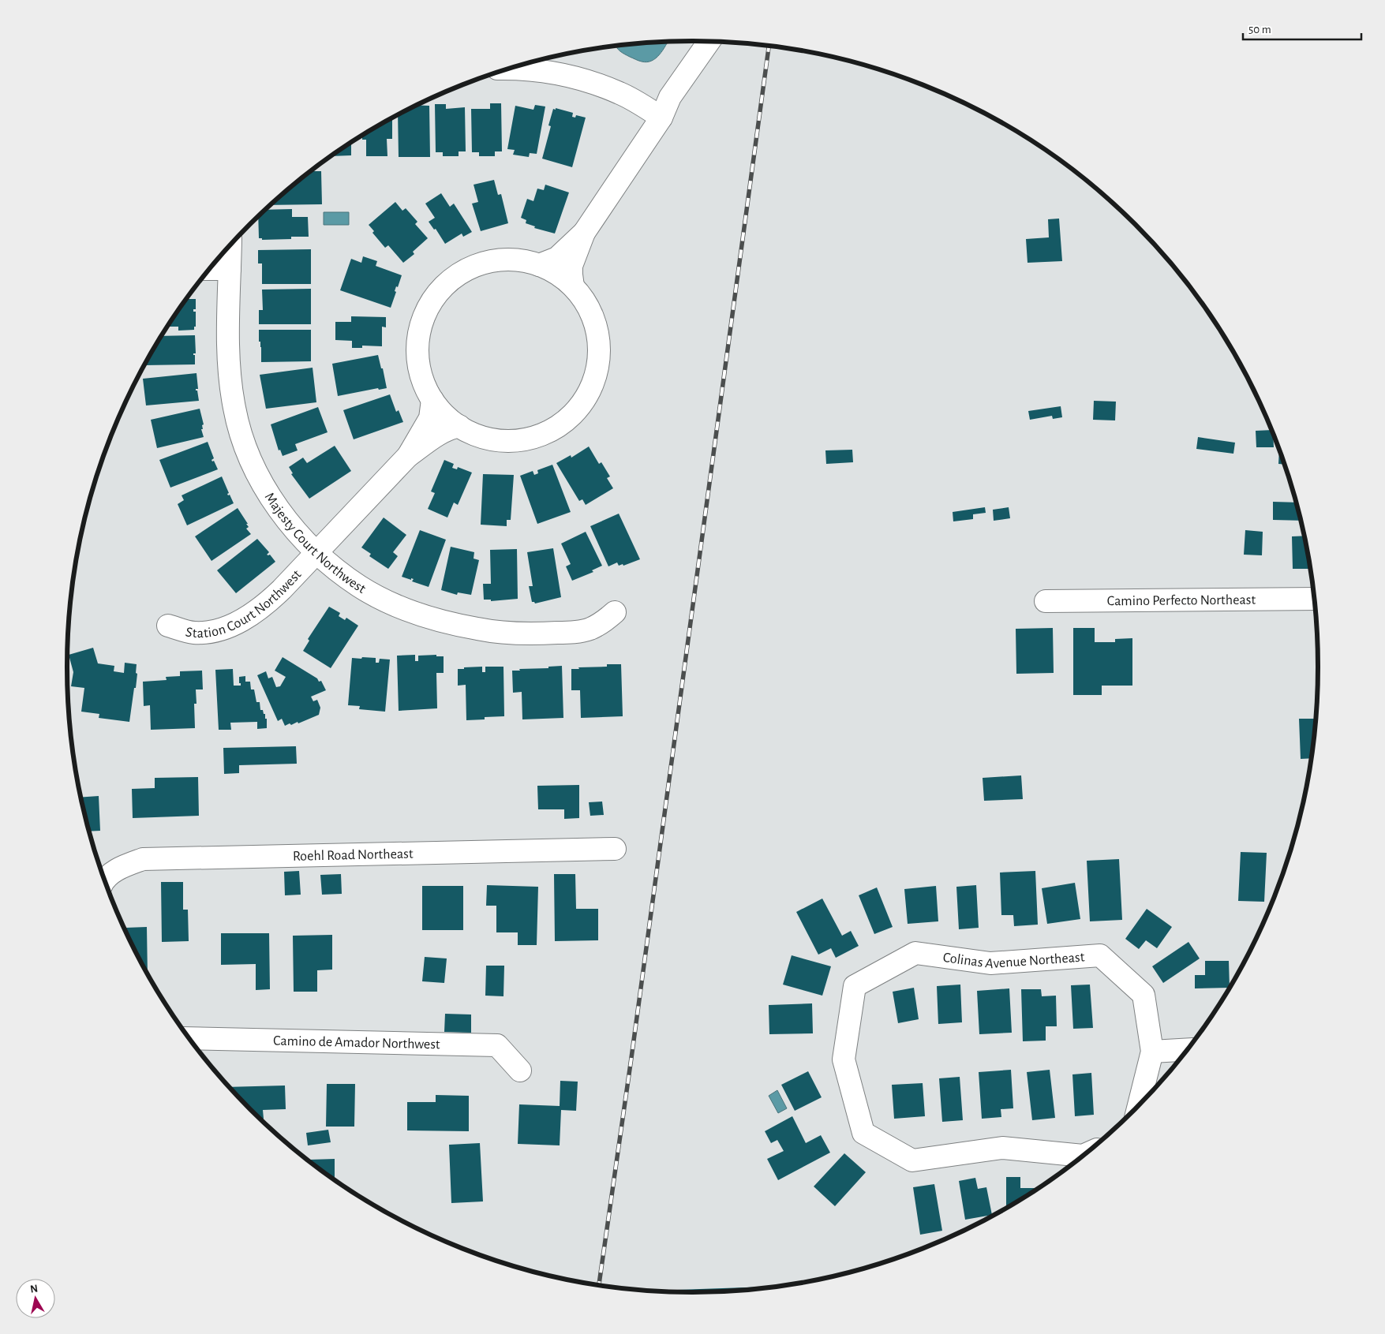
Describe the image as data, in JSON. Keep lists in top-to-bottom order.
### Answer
{
  "streets": {
    "street": [
      "Majesty Court Northwest",
      "Station Court Northwest",
      "Camino Perfecto Northeast",
      "Roehl Road Northeast",
      "Colinas Avenue Northeast",
      "Camino de Amador Northwest"
    ]
  },
  "crossings": [
    ["Majesty Court Northwest", "Station Court Northwest"]
  ],
  "scale_bar": "50 m",
  "north": "top"
}
